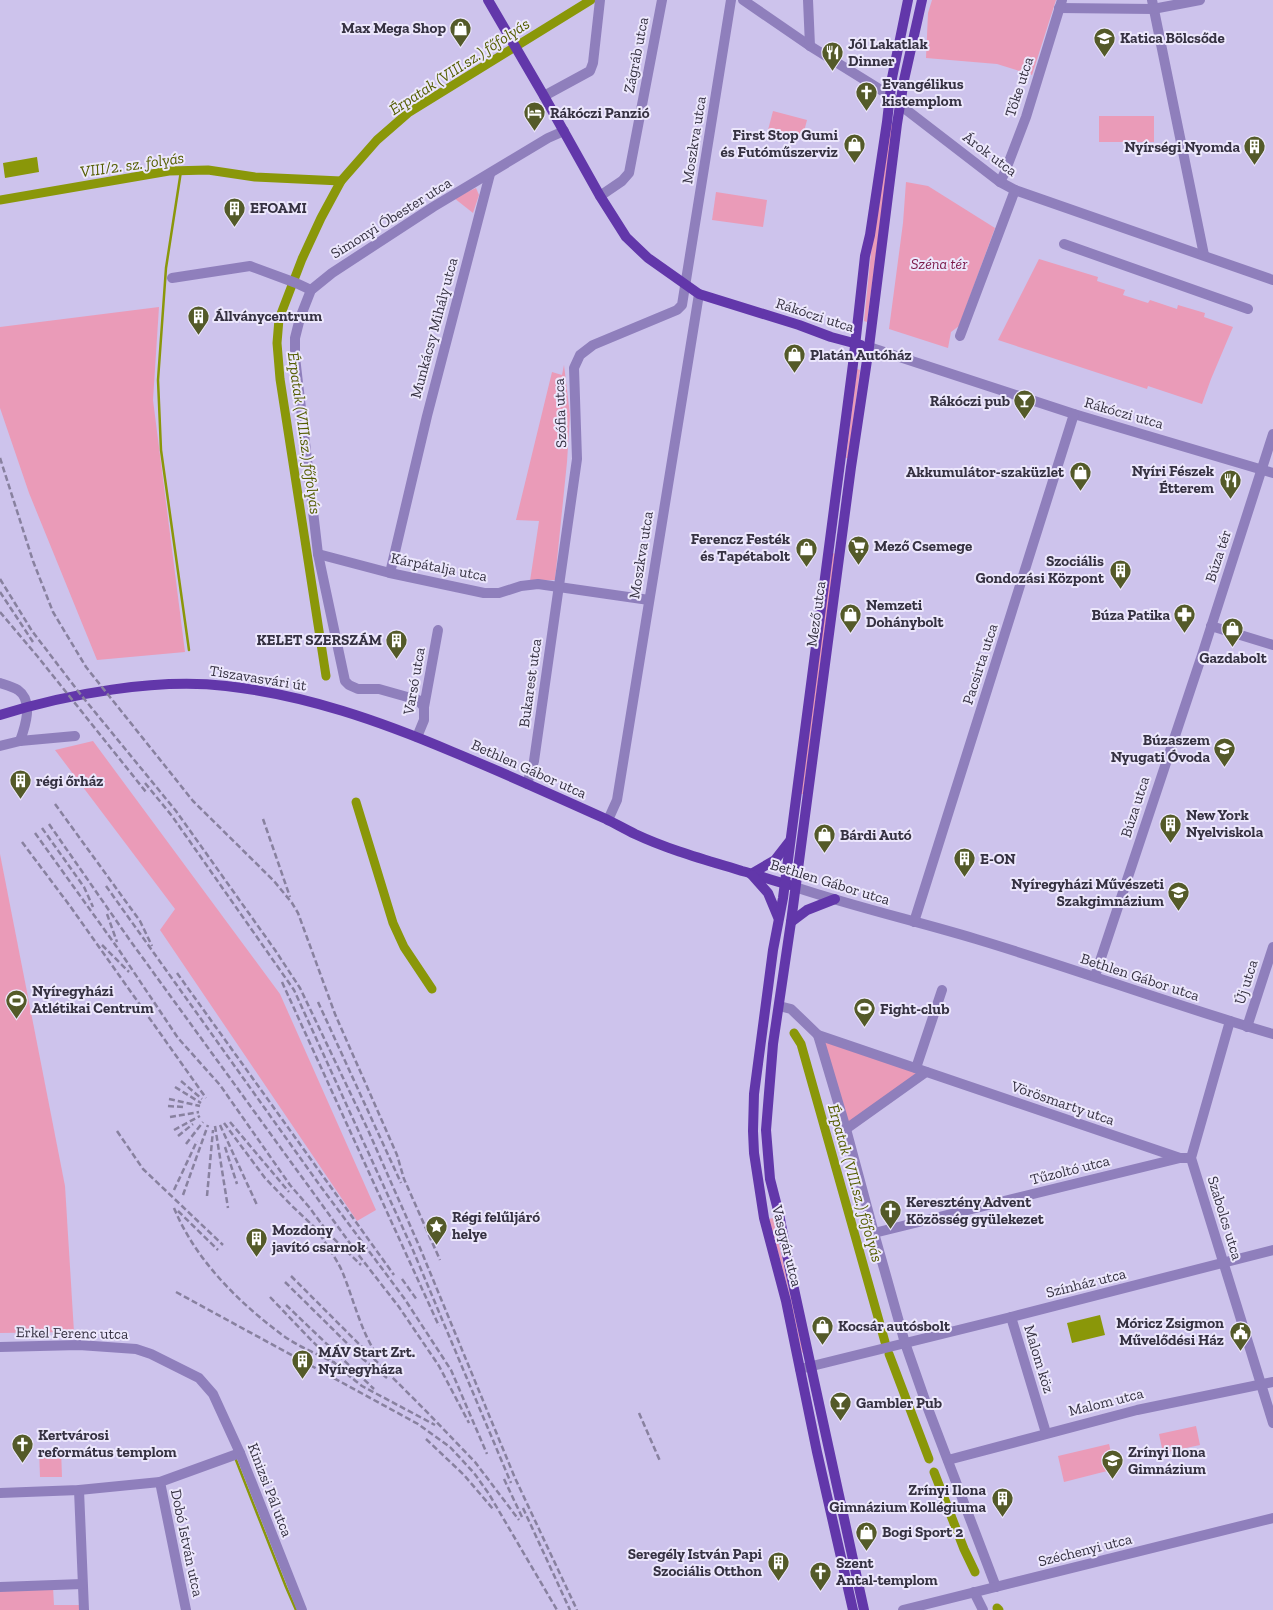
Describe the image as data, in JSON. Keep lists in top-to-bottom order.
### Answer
{
  "streets": {
    "main road": [
      "Rákóczi utca",
      "Mező utca",
      "Tiszavasvári út",
      "Bethlen Gábor utca",
      "Vasgyár utca"
    ],
    "street": [
      "Zágráb utca",
      "Tőke utca",
      "Moszkva utca",
      "Árok utca",
      "Simonyi Óbester utca",
      "Munkácsy Mihály utca",
      "Szófia utca",
      "Búza tér",
      "Kárpátalja utca",
      "Pacsirta utca",
      "Varsó utca",
      "Bukarest utca",
      "Búza utca",
      "Új utca",
      "Vörösmarty utca",
      "Tűzoltó utca",
      "Szabolcs utca",
      "Színház utca",
      "Erkel Ferenc utca",
      "Malom köz",
      "Malom utca",
      "Kinizsi Pál utca",
      "Dobó István utca",
      "Széchenyi utca"
    ]
  },
  "crossings": [
    ["Zágráb utca", "Rákóczi utca"],
    ["Tőke utca", "Árok utca"],
    ["Moszkva utca", "Rákóczi utca"],
    ["Moszkva utca", "Kárpátalja utca"],
    ["Moszkva utca", "Bethlen Gábor utca"],
    ["Simonyi Óbester utca", "Munkácsy Mihály utca"],
    ["Simonyi Óbester utca", "Kárpátalja utca"],
    ["Simonyi Óbester utca", "Varsó utca"],
    ["Rákóczi utca", "Búza tér"],
    ["Rákóczi utca", "Mező utca"],
    ["Rákóczi utca", "Pacsirta utca"],
    ["Munkácsy Mihály utca", "Kárpátalja utca"],
    ["Szófia utca", "Kárpátalja utca"],
    ["Szófia utca", "Bukarest utca"],
    ["Búza tér", "Búza utca"],
    ["Kárpátalja utca", "Bukarest utca"],
    ["Mező utca", "Bethlen Gábor utca"],
    ["Mező utca", "Vasgyár utca"],
    ["Pacsirta utca", "Bethlen Gábor utca"],
    ["Tiszavasvári út", "Bethlen Gábor utca"],
    ["Varsó utca", "Bethlen Gábor utca"],
    ["Bukarest utca", "Bethlen Gábor utca"],
    ["Bethlen Gábor utca", "Búza utca"],
    ["Bethlen Gábor utca", "Új utca"],
    ["Bethlen Gábor utca", "Vasgyár utca"],
    ["Vörösmarty utca", "Tűzoltó utca"],
    ["Vörösmarty utca", "Szabolcs utca"],
    ["Szabolcs utca", "Színház utca"],
    ["Szabolcs utca", "Malom utca"],
    ["Vasgyár utca", "Színház utca"],
    ["Színház utca", "Malom köz"],
    ["Erkel Ferenc utca", "Kinizsi Pál utca"],
    ["Malom köz", "Malom utca"]
  ],
  "water": ["Érpatak (VIII.sz.) főfolyás", "VIII/2. sz. folyás"],
  "parks": ["Széna tér"],
  "places": {
    "shop": [
      "Max Mega Shop",
      "First Stop Gumi és Futóműszerviz",
      "Platán Autóház",
      "Akkumulátor-szaküzlet",
      "Ferencz Festék és Tapétabolt",
      "Nemzeti Dohánybolt",
      "Gazdabolt",
      "Bárdi Autó",
      "Kocsár autósbolt",
      "Bogi Sport 2"
    ],
    "school or university": [
      "Katica Bölcsőde",
      "Búzaszem Nyugati Óvoda",
      "Nyíregyházi Művészeti Szakgimnázium",
      "Zrínyi Ilona Gimnázium"
    ],
    "restaurant": ["Jól Lakatlak Dinner", "Nyíri Fészek Étterem"],
    "church": [
      "Evangélikus kistemplom",
      "Keresztény Advent Közösség gyülekezet",
      "Kertvárosi református templom",
      "Szent Antal-templom"
    ],
    "hotel": ["Rákóczi Panzió"],
    "building": [
      "Nyírségi Nyomda",
      "EFOAMI",
      "Állványcentrum",
      "Szociális Gondozási Központ",
      "KELET SZERSZÁM",
      "régi őrház",
      "New York Nyelviskola",
      "E-ON",
      "Mozdony javító csarnok",
      "MÁV Start Zrt. Nyíregyháza",
      "Zrínyi Ilona Gimnázium Kollégiuma",
      "Seregély István Papi Szociális Otthon"
    ],
    "bar": ["Rákóczi pub", "Gambler Pub"],
    "supermarket": ["Mező Csemege"],
    "pharmacy": ["Búza Patika"],
    "sports": ["Nyíregyházi Atlétikai Centrum", "Fight-club"],
    "place": ["Régi felűljáró helye"],
    "public building": ["Móricz Zsigmon Művelődési Ház"]
  }
}
